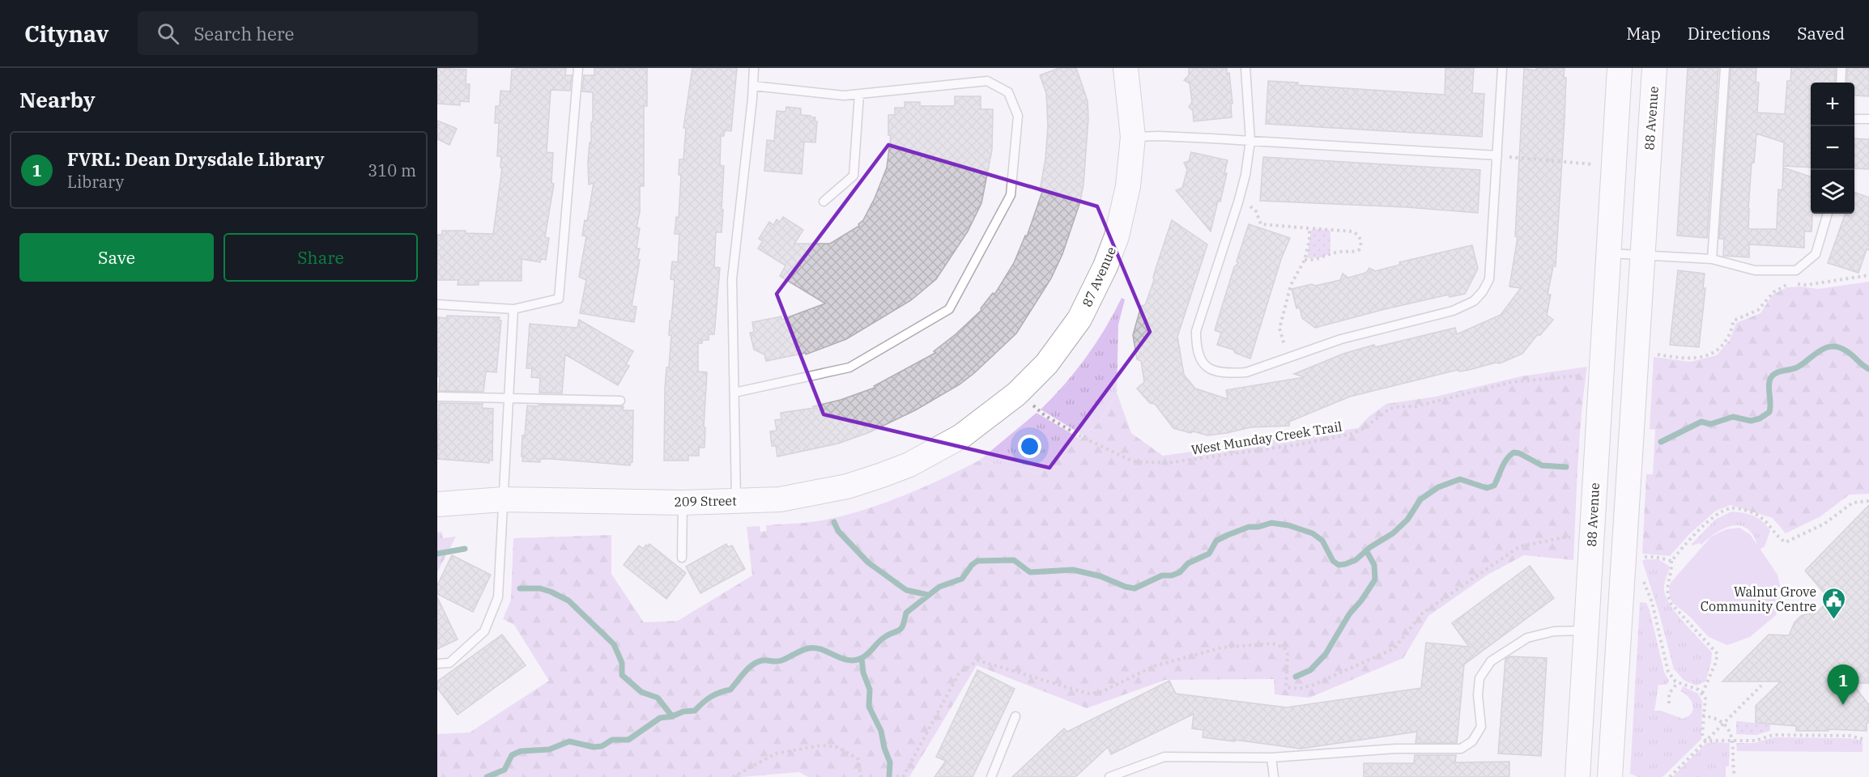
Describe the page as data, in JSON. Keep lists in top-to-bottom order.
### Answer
{
  "streets": {
    "main road": ["88 Avenue", "87 Avenue", "209 Street"],
    "path": ["West Munday Creek Trail"]
  },
  "crossings": [
    ["87 Avenue", "209 Street"]
  ],
  "places": {
    "public building": ["Walnut Grove Community Centre"]
  },
  "page": {
    "header": "Citynav",
    "search": "Search here",
    "nav": ["Map", "Directions", "Saved"],
    "heading": "Nearby",
    "map_buttons": ["+", "−"],
    "list": [
      {
        "mark": "1",
        "name": "FVRL: Dean Drysdale Library",
        "note": "Library",
        "value": "310 m"
      }
    ],
    "buttons": ["Save", "Share"],
    "pins": "1"
  }
}
